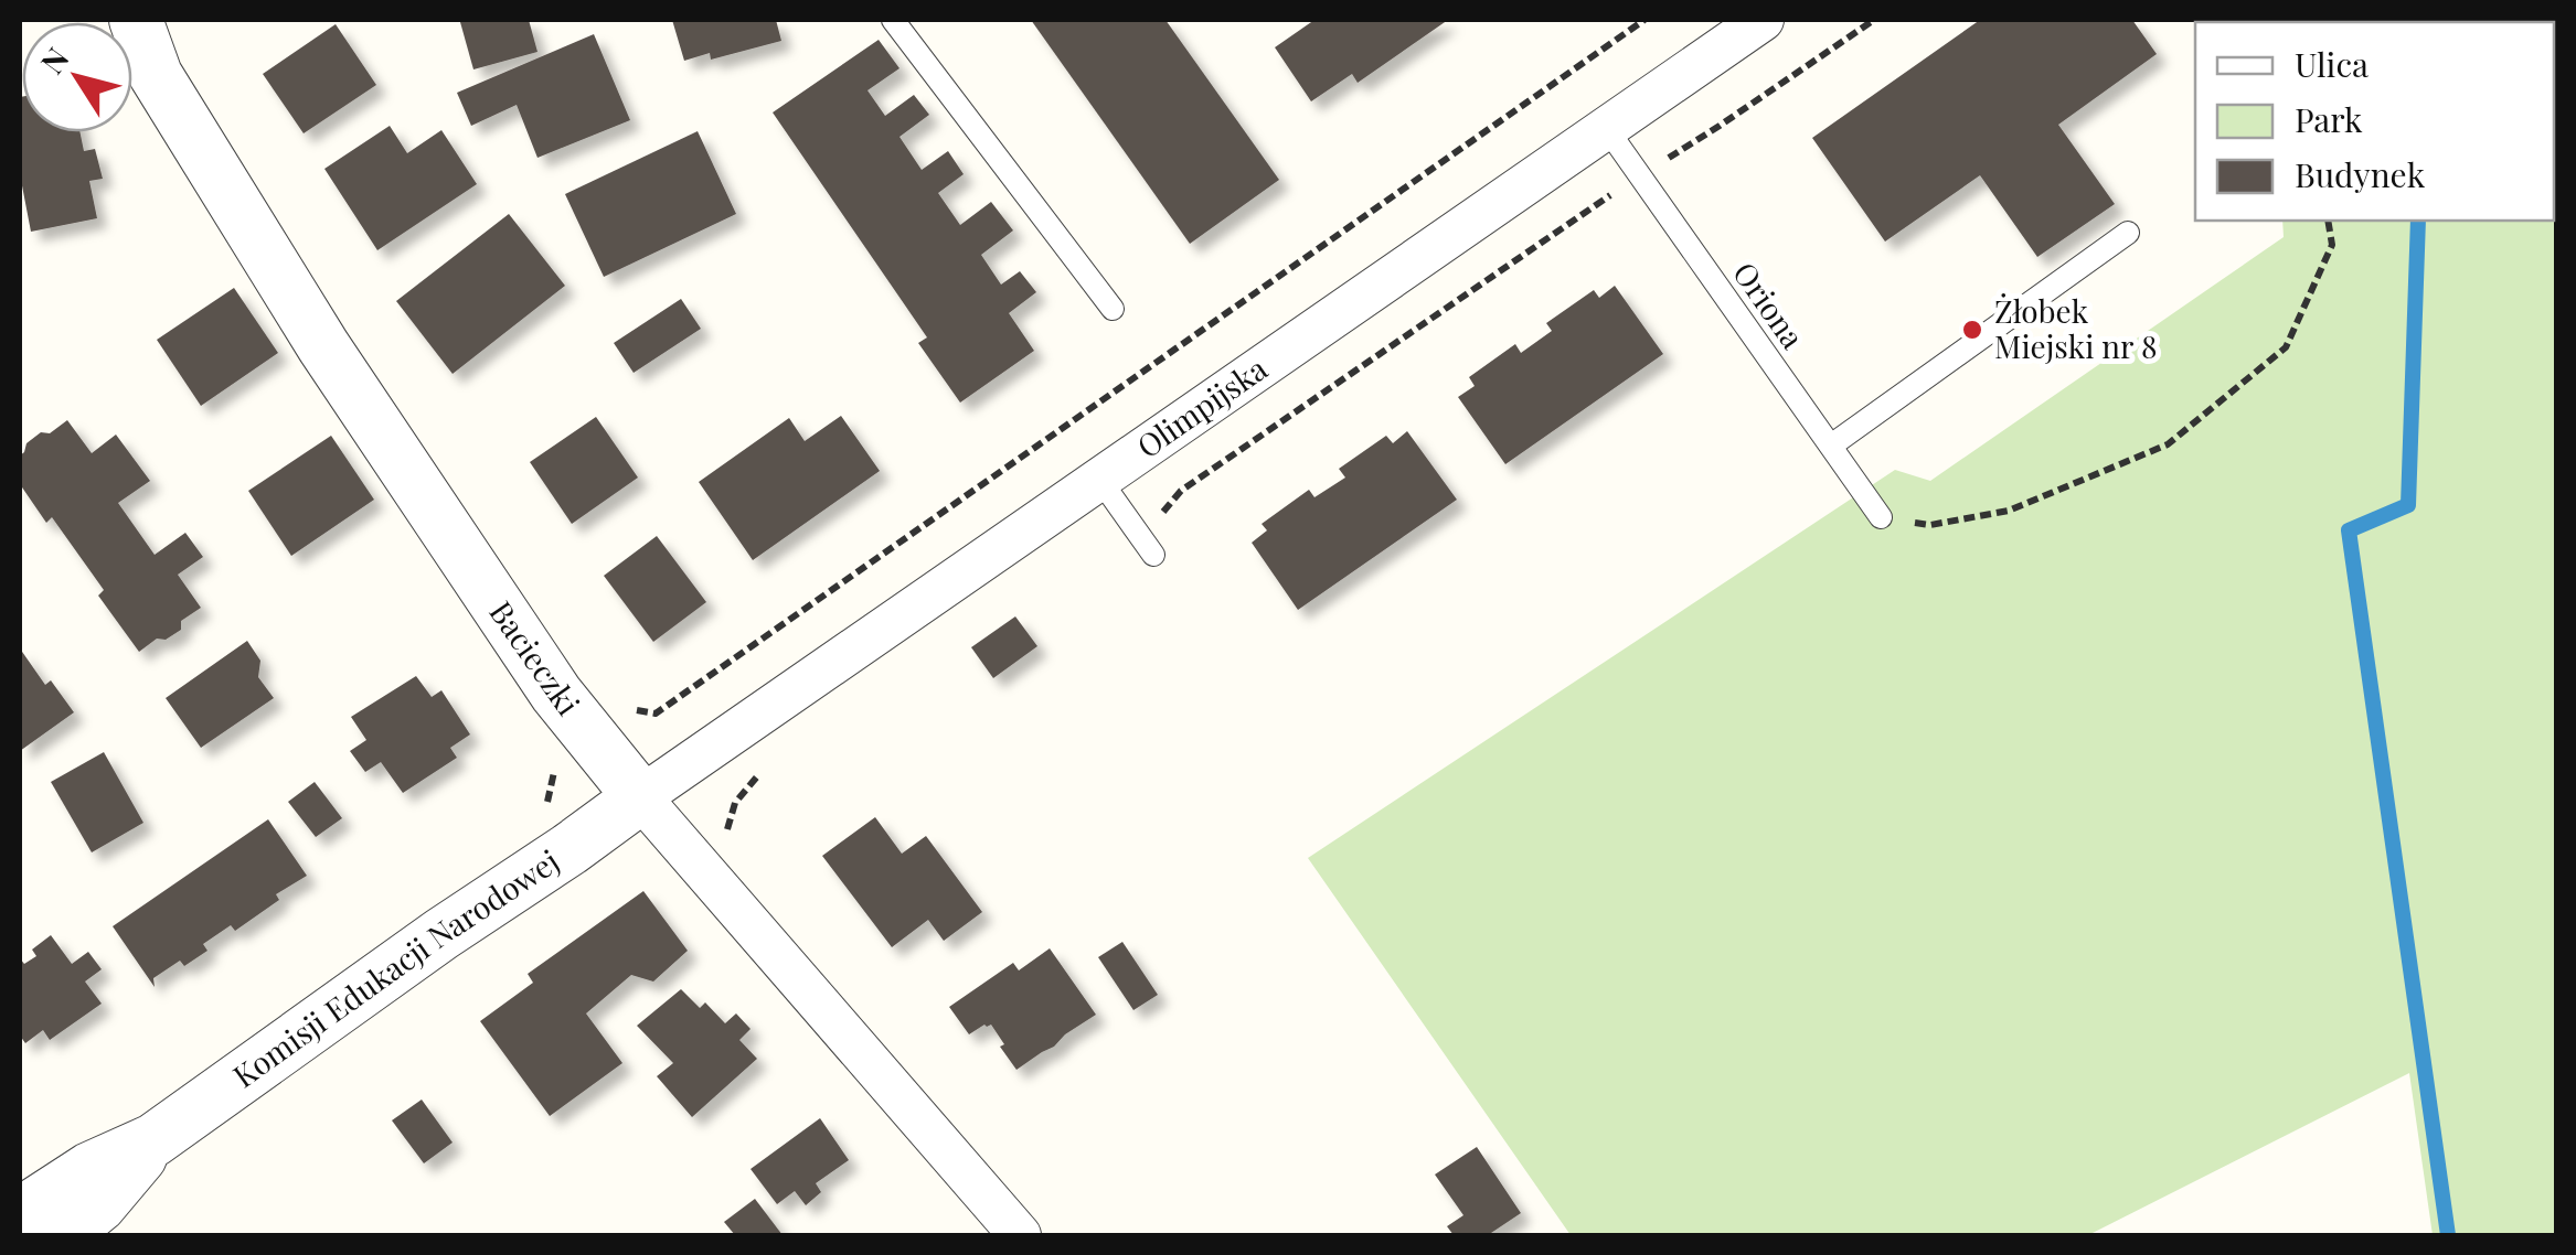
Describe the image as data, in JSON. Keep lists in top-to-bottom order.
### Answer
{
  "streets": {
    "street": ["Olimpijska", "Bacieczki", "Komisji Edukacji Narodowej"],
    "lane": ["Oriona"]
  },
  "crossings": [
    ["Oriona", "Olimpijska"],
    ["Olimpijska", "Bacieczki"],
    ["Olimpijska", "Komisji Edukacji Narodowej"],
    ["Bacieczki", "Komisji Edukacji Narodowej"]
  ],
  "places": ["Żłobek Miejski nr 8"],
  "legend": ["Ulica", "Park", "Budynek"],
  "north": "top left"
}
